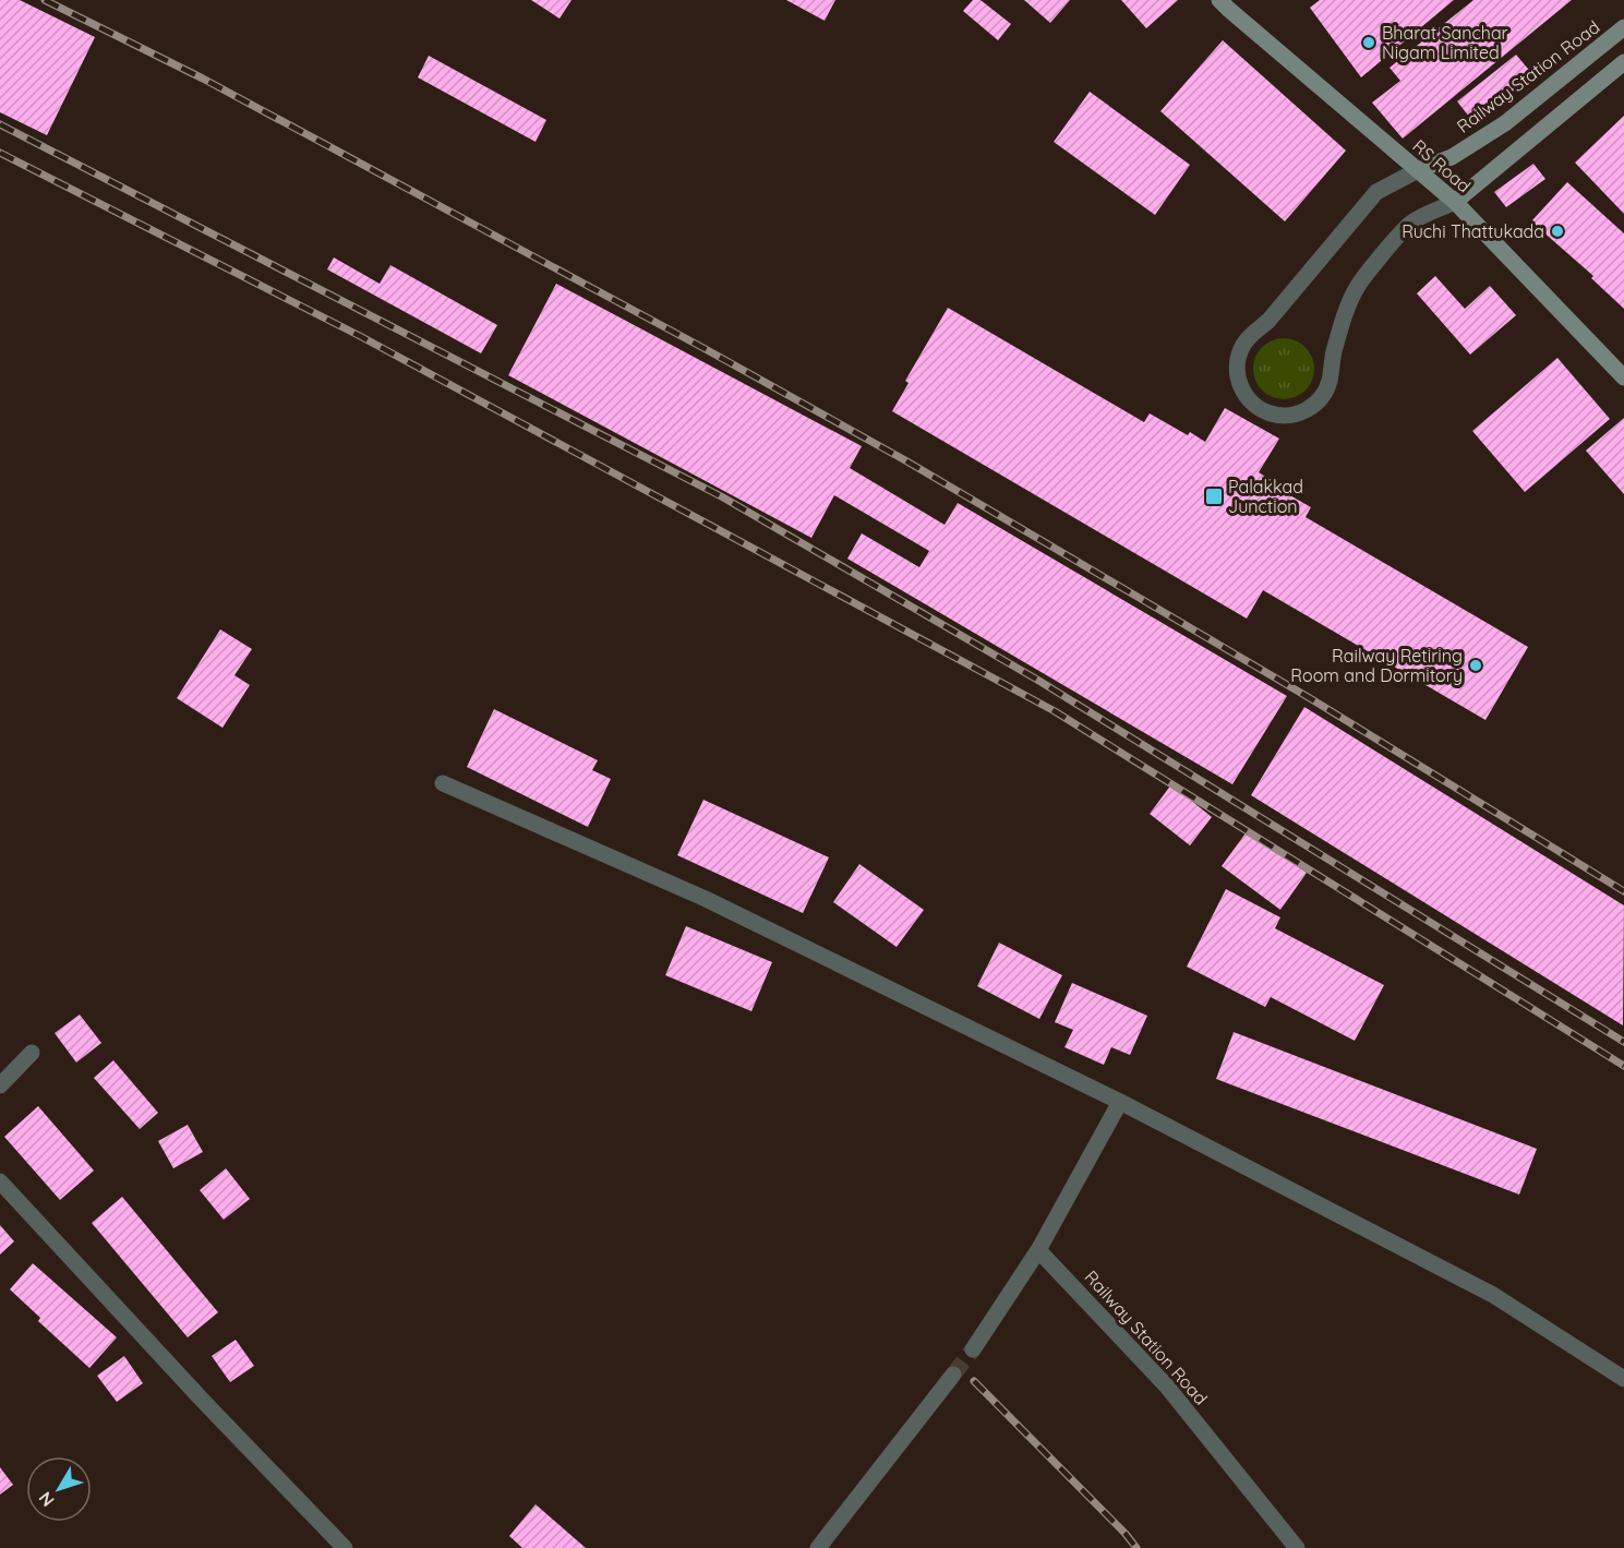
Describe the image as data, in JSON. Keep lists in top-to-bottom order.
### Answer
{
  "streets": {
    "street": ["Railway Station Road", "RS Road"]
  },
  "crossings": [
    ["Railway Station Road", "RS Road"]
  ],
  "places": {
    "other": ["Bharat Sanchar Nigam Limited", "Ruchi Thattukada", "Railway Retiring Room and Dormitory"],
    "transit": ["Palakkad Junction"]
  },
  "north": "bottom left"
}
